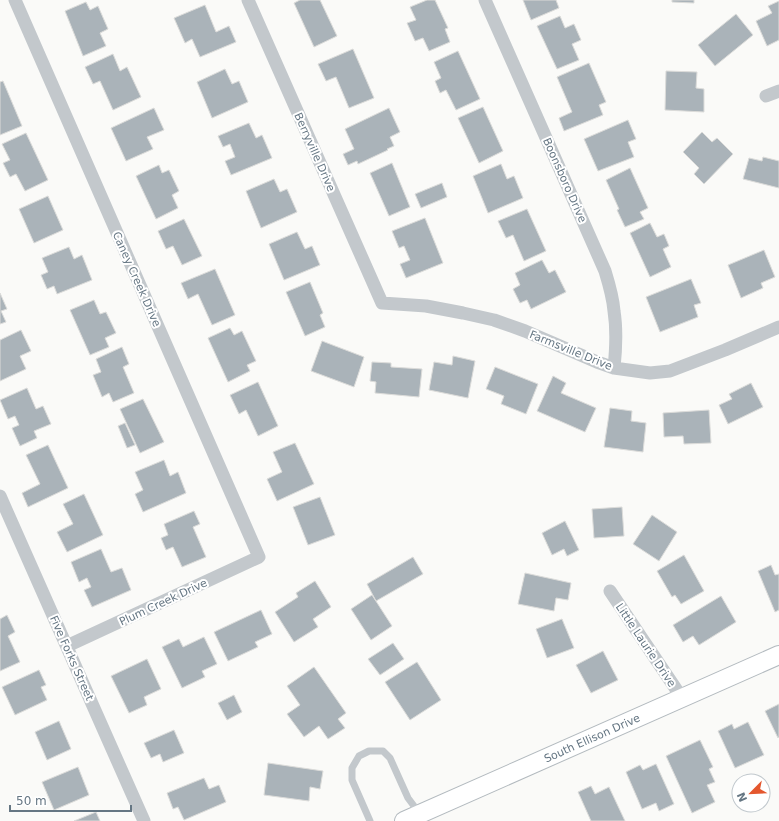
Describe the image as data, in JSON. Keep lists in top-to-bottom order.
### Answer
{
  "streets": {
    "street": [
      "Berryville Drive",
      "Boonsboro Drive",
      "Caney Creek Drive",
      "Farmsville Drive",
      "Plum Creek Drive",
      "Little Laurie Drive",
      "Five Forks Street",
      "South Ellison Drive"
    ]
  },
  "crossings": [
    ["Berryville Drive", "Farmsville Drive"],
    ["Boonsboro Drive", "Farmsville Drive"],
    ["Caney Creek Drive", "Plum Creek Drive"],
    ["Plum Creek Drive", "Five Forks Street"],
    ["Little Laurie Drive", "South Ellison Drive"]
  ],
  "scale_bar": "50 m",
  "north": "bottom left"
}
